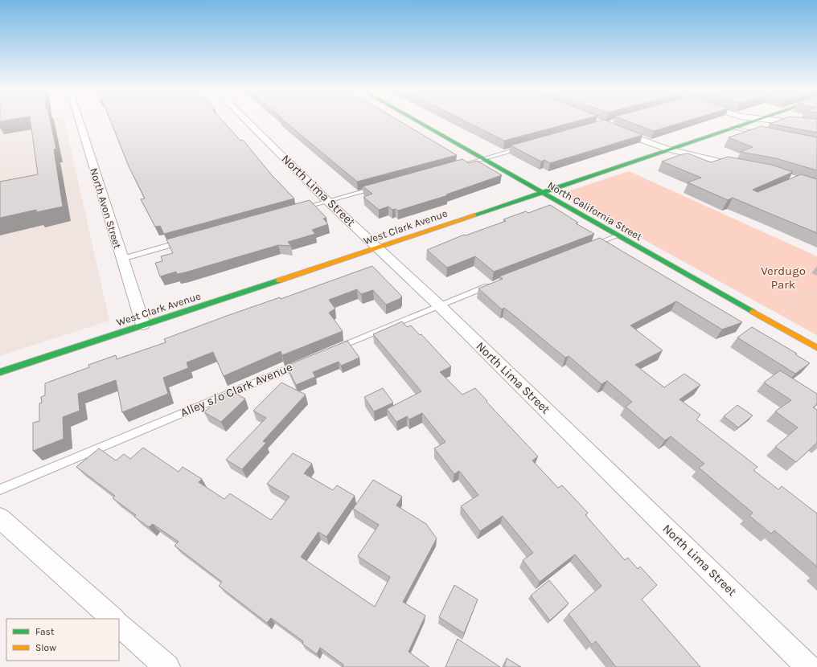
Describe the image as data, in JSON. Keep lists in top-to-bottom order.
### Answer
{
  "streets": {
    "street": [
      "North Lima Street",
      "North Avon Street",
      "North California Street",
      "West Clark Avenue"
    ],
    "lane": ["Alley s/o Clark Avenue"]
  },
  "crossings": [
    ["North Lima Street", "West Clark Avenue"],
    ["North Avon Street", "West Clark Avenue"],
    ["North California Street", "West Clark Avenue"]
  ],
  "parks": ["Verdugo Park"],
  "legend": ["Fast", "Slow"]
}
